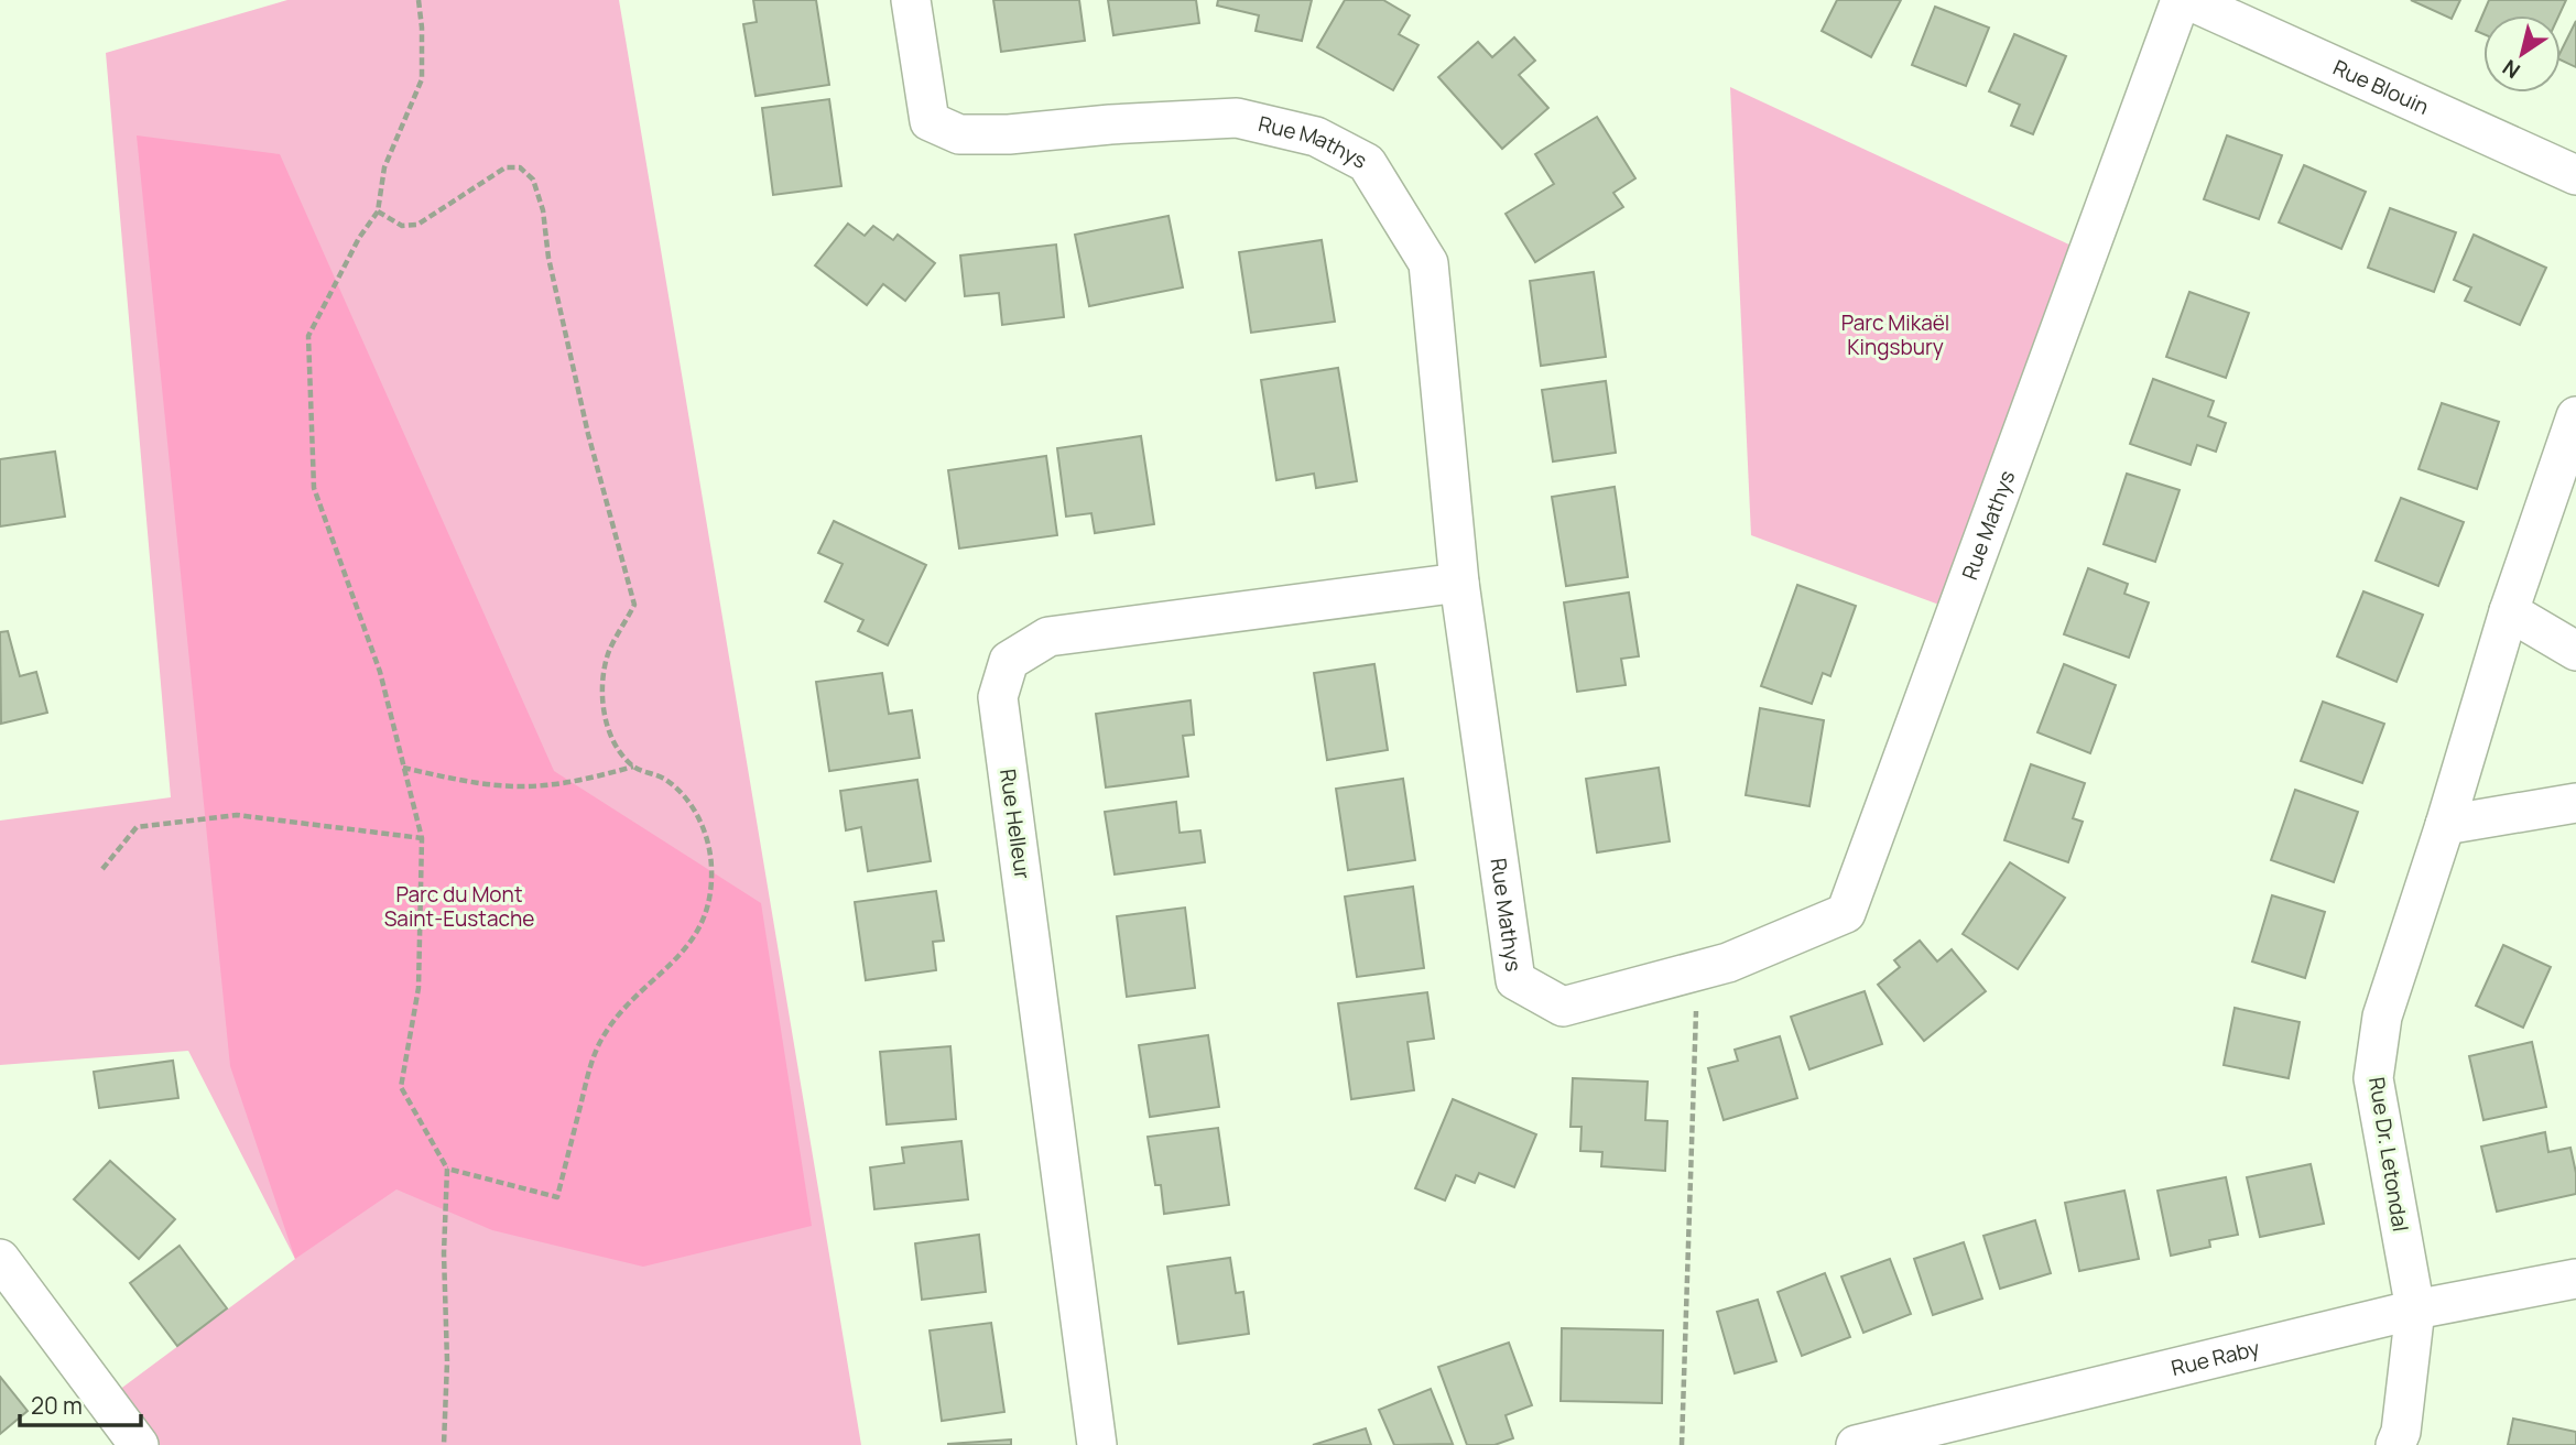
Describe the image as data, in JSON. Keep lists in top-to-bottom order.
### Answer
{
  "streets": {
    "street": [
      "Rue Blouin",
      "Rue Mathys",
      "Rue Helleur",
      "Rue Dr. Letondal",
      "Rue Raby"
    ]
  },
  "crossings": [
    ["Rue Mathys", "Rue Helleur"],
    ["Rue Dr. Letondal", "Rue Raby"]
  ],
  "parks": ["Parc Mikaël Kingsbury", "Parc du Mont Saint-Eustache"],
  "scale_bar": "20 m",
  "north": "bottom left"
}
